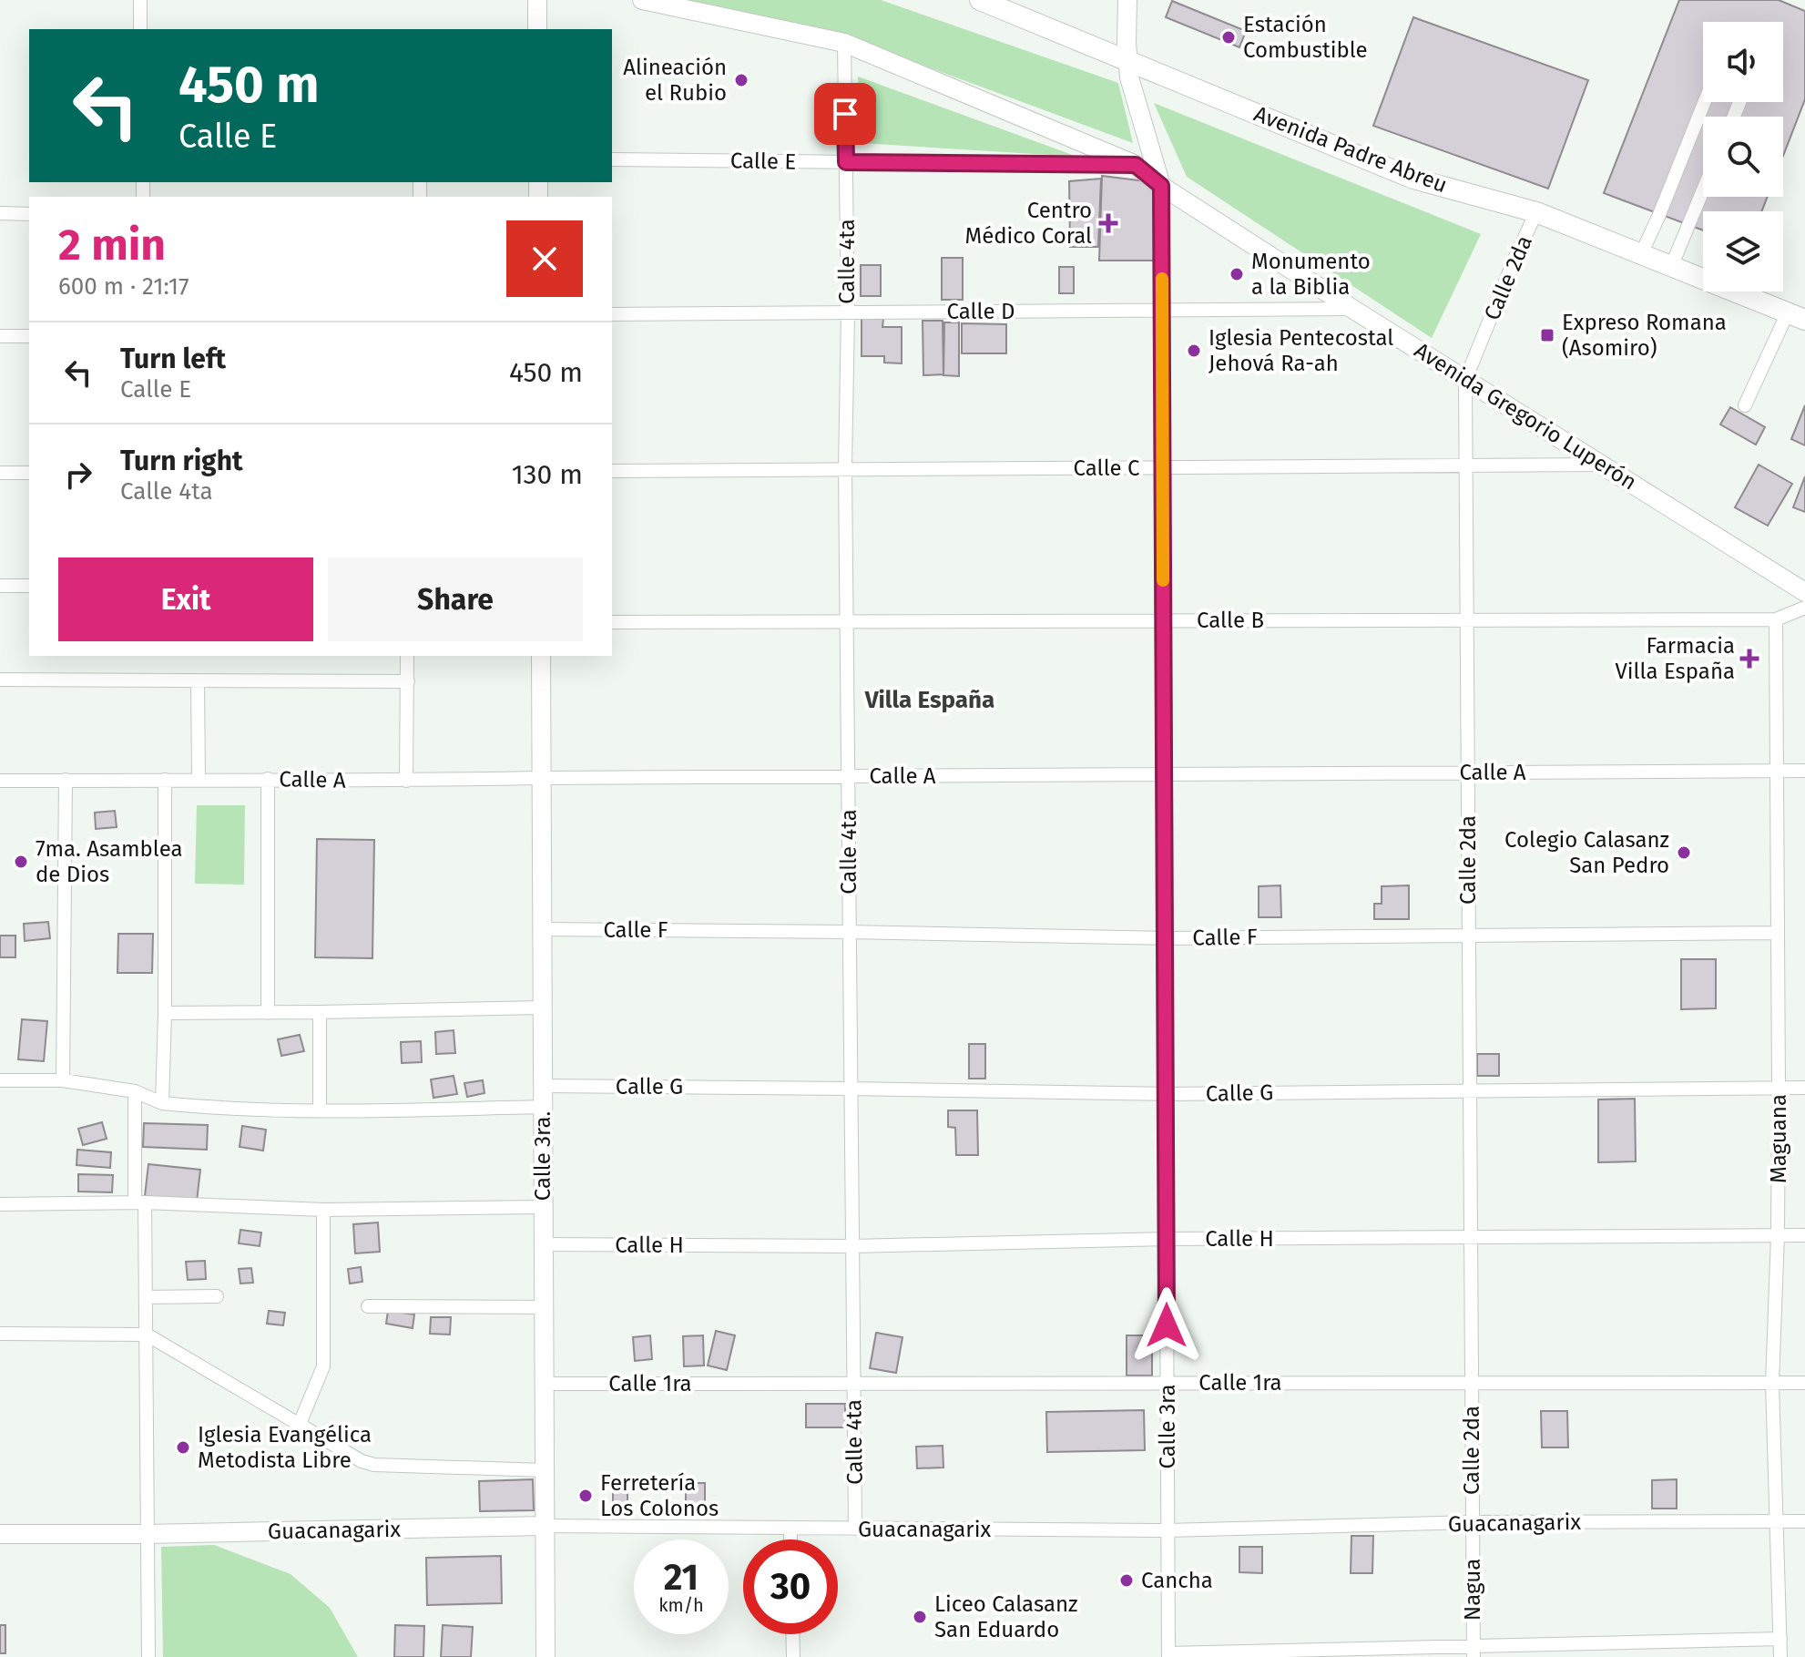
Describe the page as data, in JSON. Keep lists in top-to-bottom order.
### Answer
{
  "streets": {
    "main road": [
      "Avenida Padre Abreu",
      "Avenida Gregorio Luperón",
      "Calle 3ra.",
      "Guacanagarix"
    ],
    "street": [
      "Calle E",
      "Calle 4ta",
      "Calle 2da",
      "Calle D",
      "Calle C",
      "Calle B",
      "Calle A",
      "Calle F",
      "Calle G",
      "Maguana",
      "Calle H",
      "Calle 1ra",
      "Calle 3ra",
      "Nagua"
    ]
  },
  "crossings": [
    ["Avenida Padre Abreu", "Calle 2da"],
    ["Calle E", "Calle 4ta"],
    ["Calle E", "Avenida Gregorio Luperón"],
    ["Calle 4ta", "Calle D"],
    ["Calle 4ta", "Avenida Gregorio Luperón"],
    ["Calle 4ta", "Calle C"],
    ["Calle 4ta", "Calle B"],
    ["Calle 4ta", "Calle A"],
    ["Calle 4ta", "Calle F"],
    ["Calle 4ta", "Calle G"],
    ["Calle 4ta", "Calle H"],
    ["Calle 4ta", "Calle 1ra"],
    ["Calle 4ta", "Guacanagarix"],
    ["Calle 2da", "Avenida Gregorio Luperón"],
    ["Calle 2da", "Calle C"],
    ["Calle 2da", "Calle B"],
    ["Calle 2da", "Calle A"],
    ["Calle 2da", "Calle F"],
    ["Calle 2da", "Calle G"],
    ["Calle 2da", "Calle H"],
    ["Calle 2da", "Calle 1ra"],
    ["Calle 2da", "Guacanagarix"],
    ["Calle 2da", "Nagua"],
    ["Calle D", "Avenida Gregorio Luperón"],
    ["Calle D", "Calle 3ra"],
    ["Avenida Gregorio Luperón", "Calle C"],
    ["Avenida Gregorio Luperón", "Calle 3ra"],
    ["Calle C", "Calle 3ra"],
    ["Calle B", "Maguana"],
    ["Calle B", "Calle 3ra"],
    ["Calle A", "Maguana"],
    ["Calle A", "Calle 3ra."],
    ["Calle A", "Calle 3ra"],
    ["Calle F", "Maguana"],
    ["Calle F", "Calle 3ra."],
    ["Calle F", "Calle 3ra"],
    ["Calle G", "Maguana"],
    ["Calle G", "Calle 3ra."],
    ["Calle G", "Calle 3ra"],
    ["Maguana", "Calle H"],
    ["Maguana", "Calle 1ra"],
    ["Maguana", "Guacanagarix"],
    ["Calle 3ra.", "Calle H"],
    ["Calle 3ra.", "Calle 1ra"],
    ["Calle 3ra.", "Guacanagarix"],
    ["Calle H", "Calle 3ra"],
    ["Calle 1ra", "Calle 3ra"],
    ["Calle 3ra", "Guacanagarix"],
    ["Guacanagarix", "Nagua"]
  ],
  "districts": ["Villa España"],
  "places": {
    "other": [
      "Estación Combustible",
      "Alineación el Rubio",
      "Monumento a la Biblia",
      "Iglesia Pentecostal Jehová Ra-ah",
      "Colegio Calasanz San Pedro",
      "7ma. Asamblea de Dios",
      "Iglesia Evangélica Metodista Libre",
      "Ferretería Los Colonos",
      "Cancha",
      "Liceo Calasanz San Eduardo"
    ],
    "health": ["Centro Médico Coral", "Farmacia Villa España"],
    "transit": ["Expreso Romana (Asomiro)"]
  },
  "page": {
    "turn": ["450 m", "Calle E"],
    "heading": ["2 min", "600 m · 21:17"],
    "list": [
      {
        "name": "Turn left",
        "note": "Calle E",
        "value": "450 m"
      },
      {
        "name": "Turn right",
        "note": "Calle 4ta",
        "value": "130 m"
      }
    ],
    "buttons": ["Exit", "Share"],
    "speed": "21 km/h",
    "limit": "30"
  }
}
